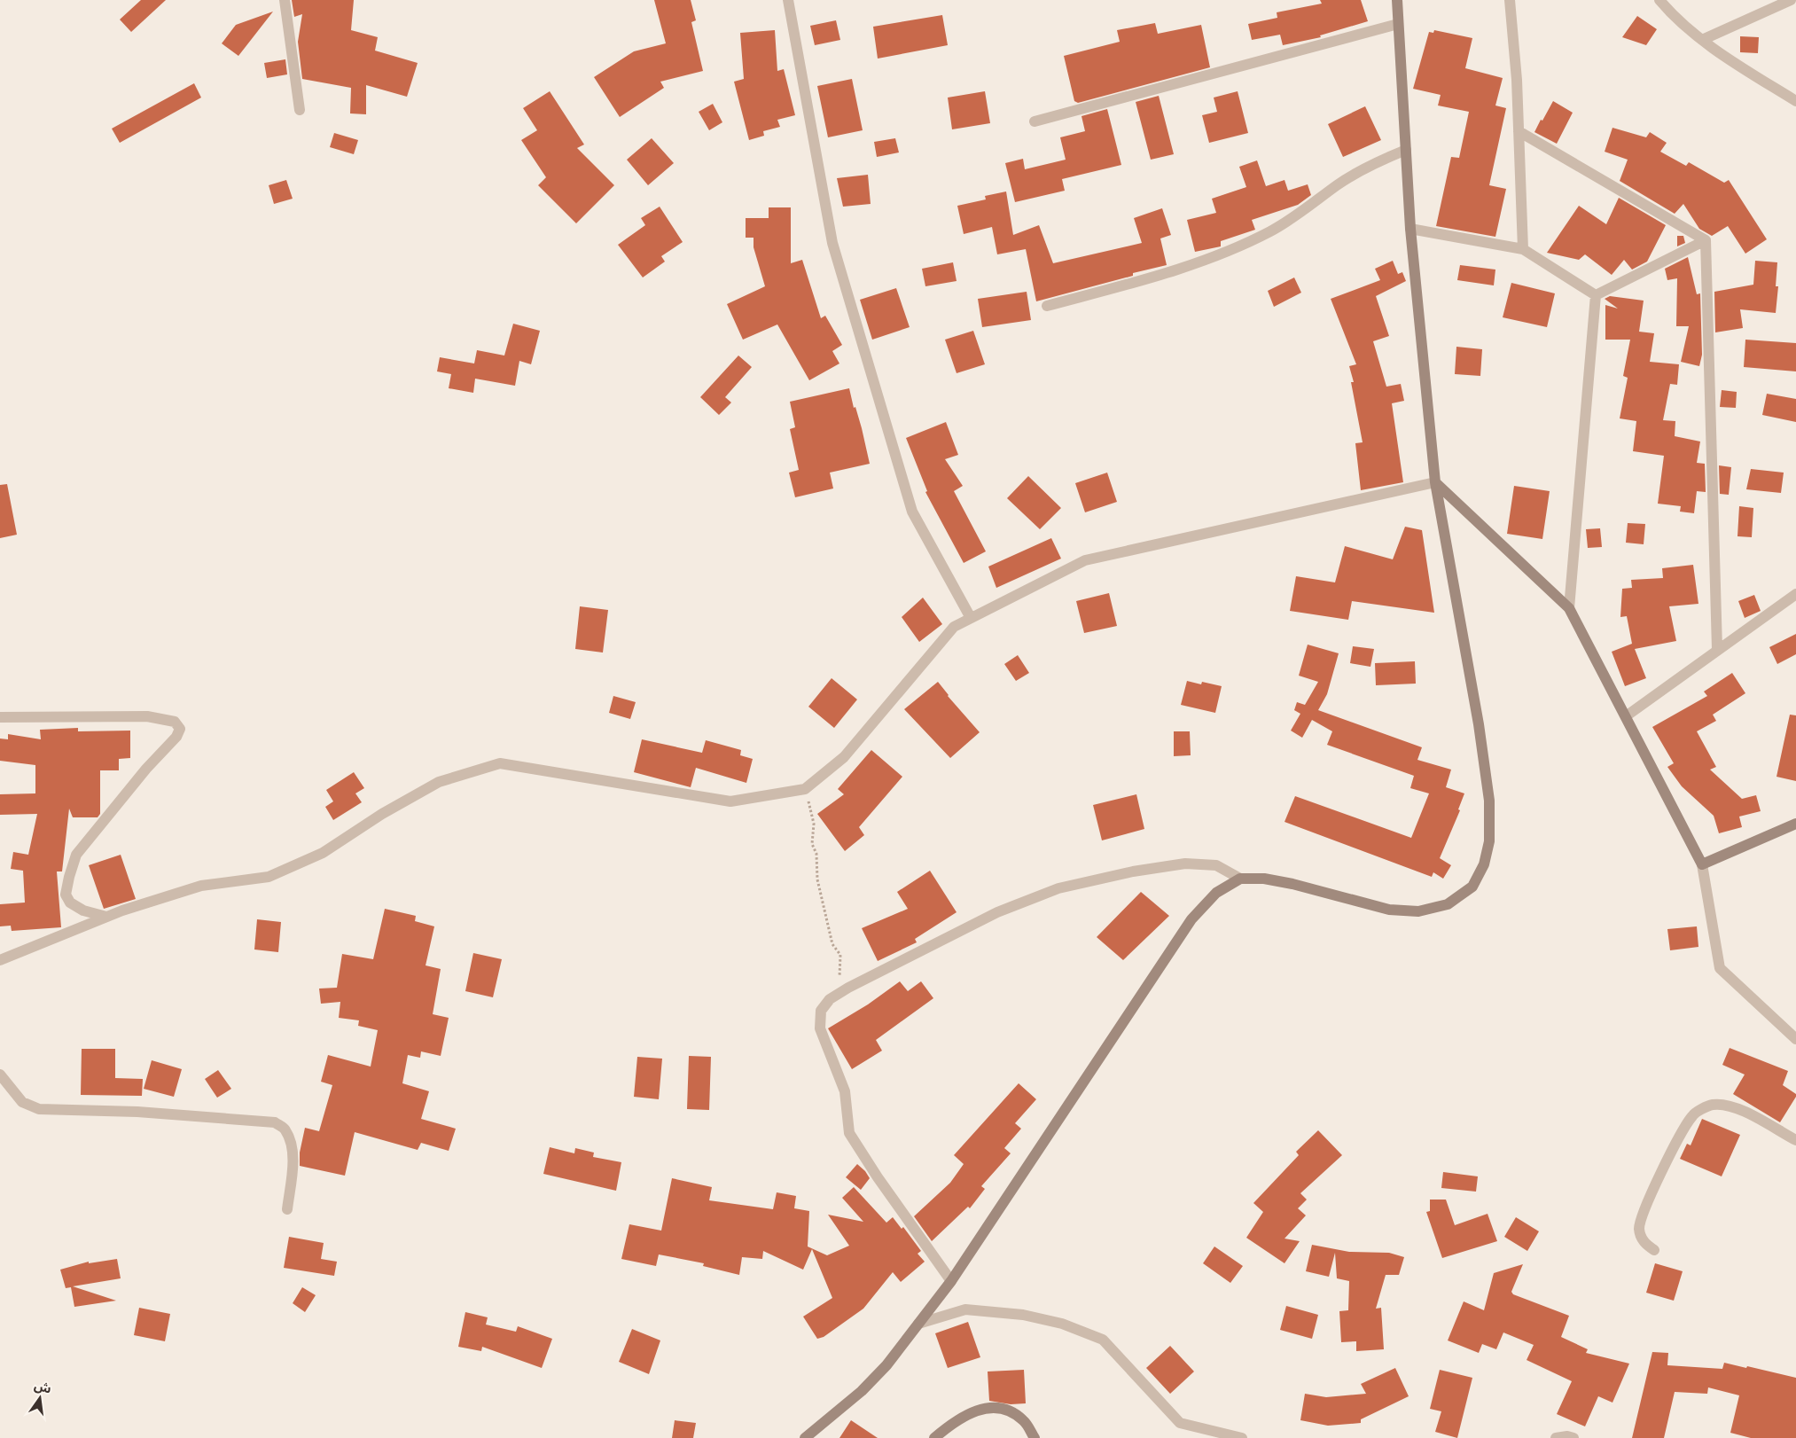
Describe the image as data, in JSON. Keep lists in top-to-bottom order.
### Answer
{
  "north": "top"
}
